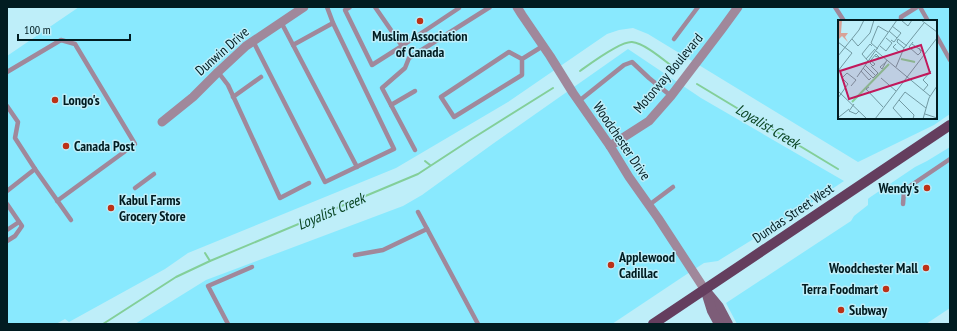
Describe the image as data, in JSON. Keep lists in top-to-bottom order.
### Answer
{
  "streets": {
    "main road": ["Dundas Street West"],
    "street": ["Dunwin Drive", "Motorway Boulevard", "Woodchester Drive"]
  },
  "crossings": [
    ["Motorway Boulevard", "Woodchester Drive"],
    ["Woodchester Drive", "Dundas Street West"]
  ],
  "water": ["Loyalist Creek"],
  "places": [
    "Muslim Association of Canada",
    "Longo's",
    "Canada Post",
    "Wendy's",
    "Kabul Farms Grocery Store",
    "Applewood Cadillac",
    "Woodchester Mall",
    "Terra Foodmart",
    "Subway"
  ],
  "scale_bar": "100 m"
}
